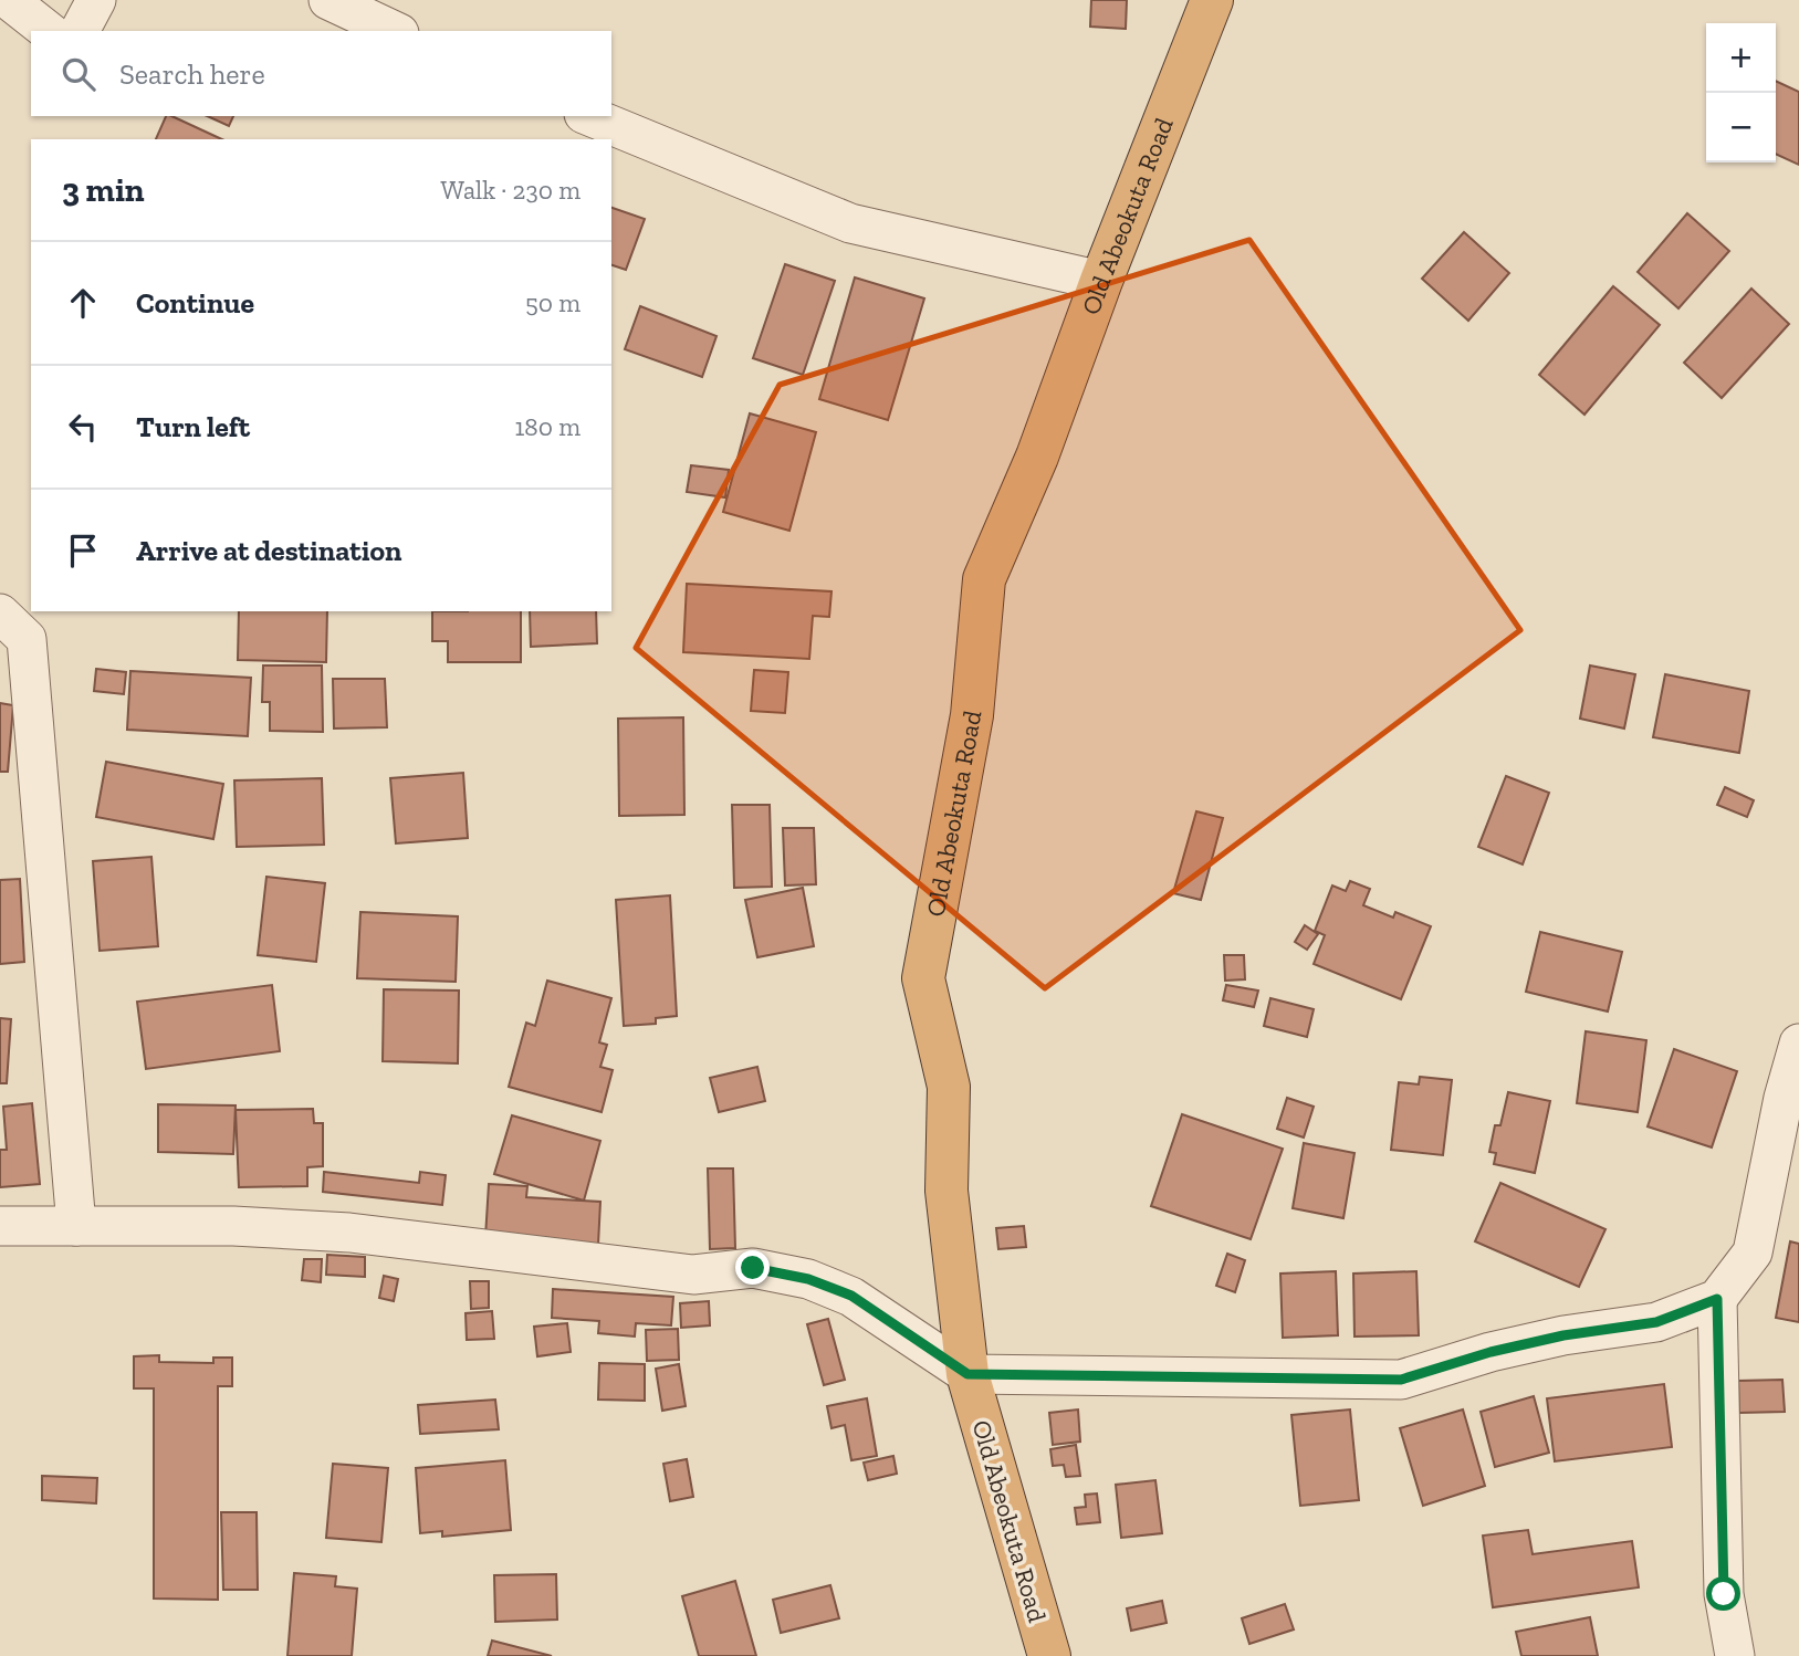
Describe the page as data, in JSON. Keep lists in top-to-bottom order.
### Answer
{
  "streets": {
    "highway": ["Old Abeokuta Road"]
  },
  "page": {
    "map_buttons": ["+", "−"],
    "search": "Search here",
    "heading": ["3 min", "Walk · 230 m"],
    "list": [
      ["Continue", "50 m"],
      ["Turn left", "180 m"],
      "Arrive at destination"
    ]
  }
}
